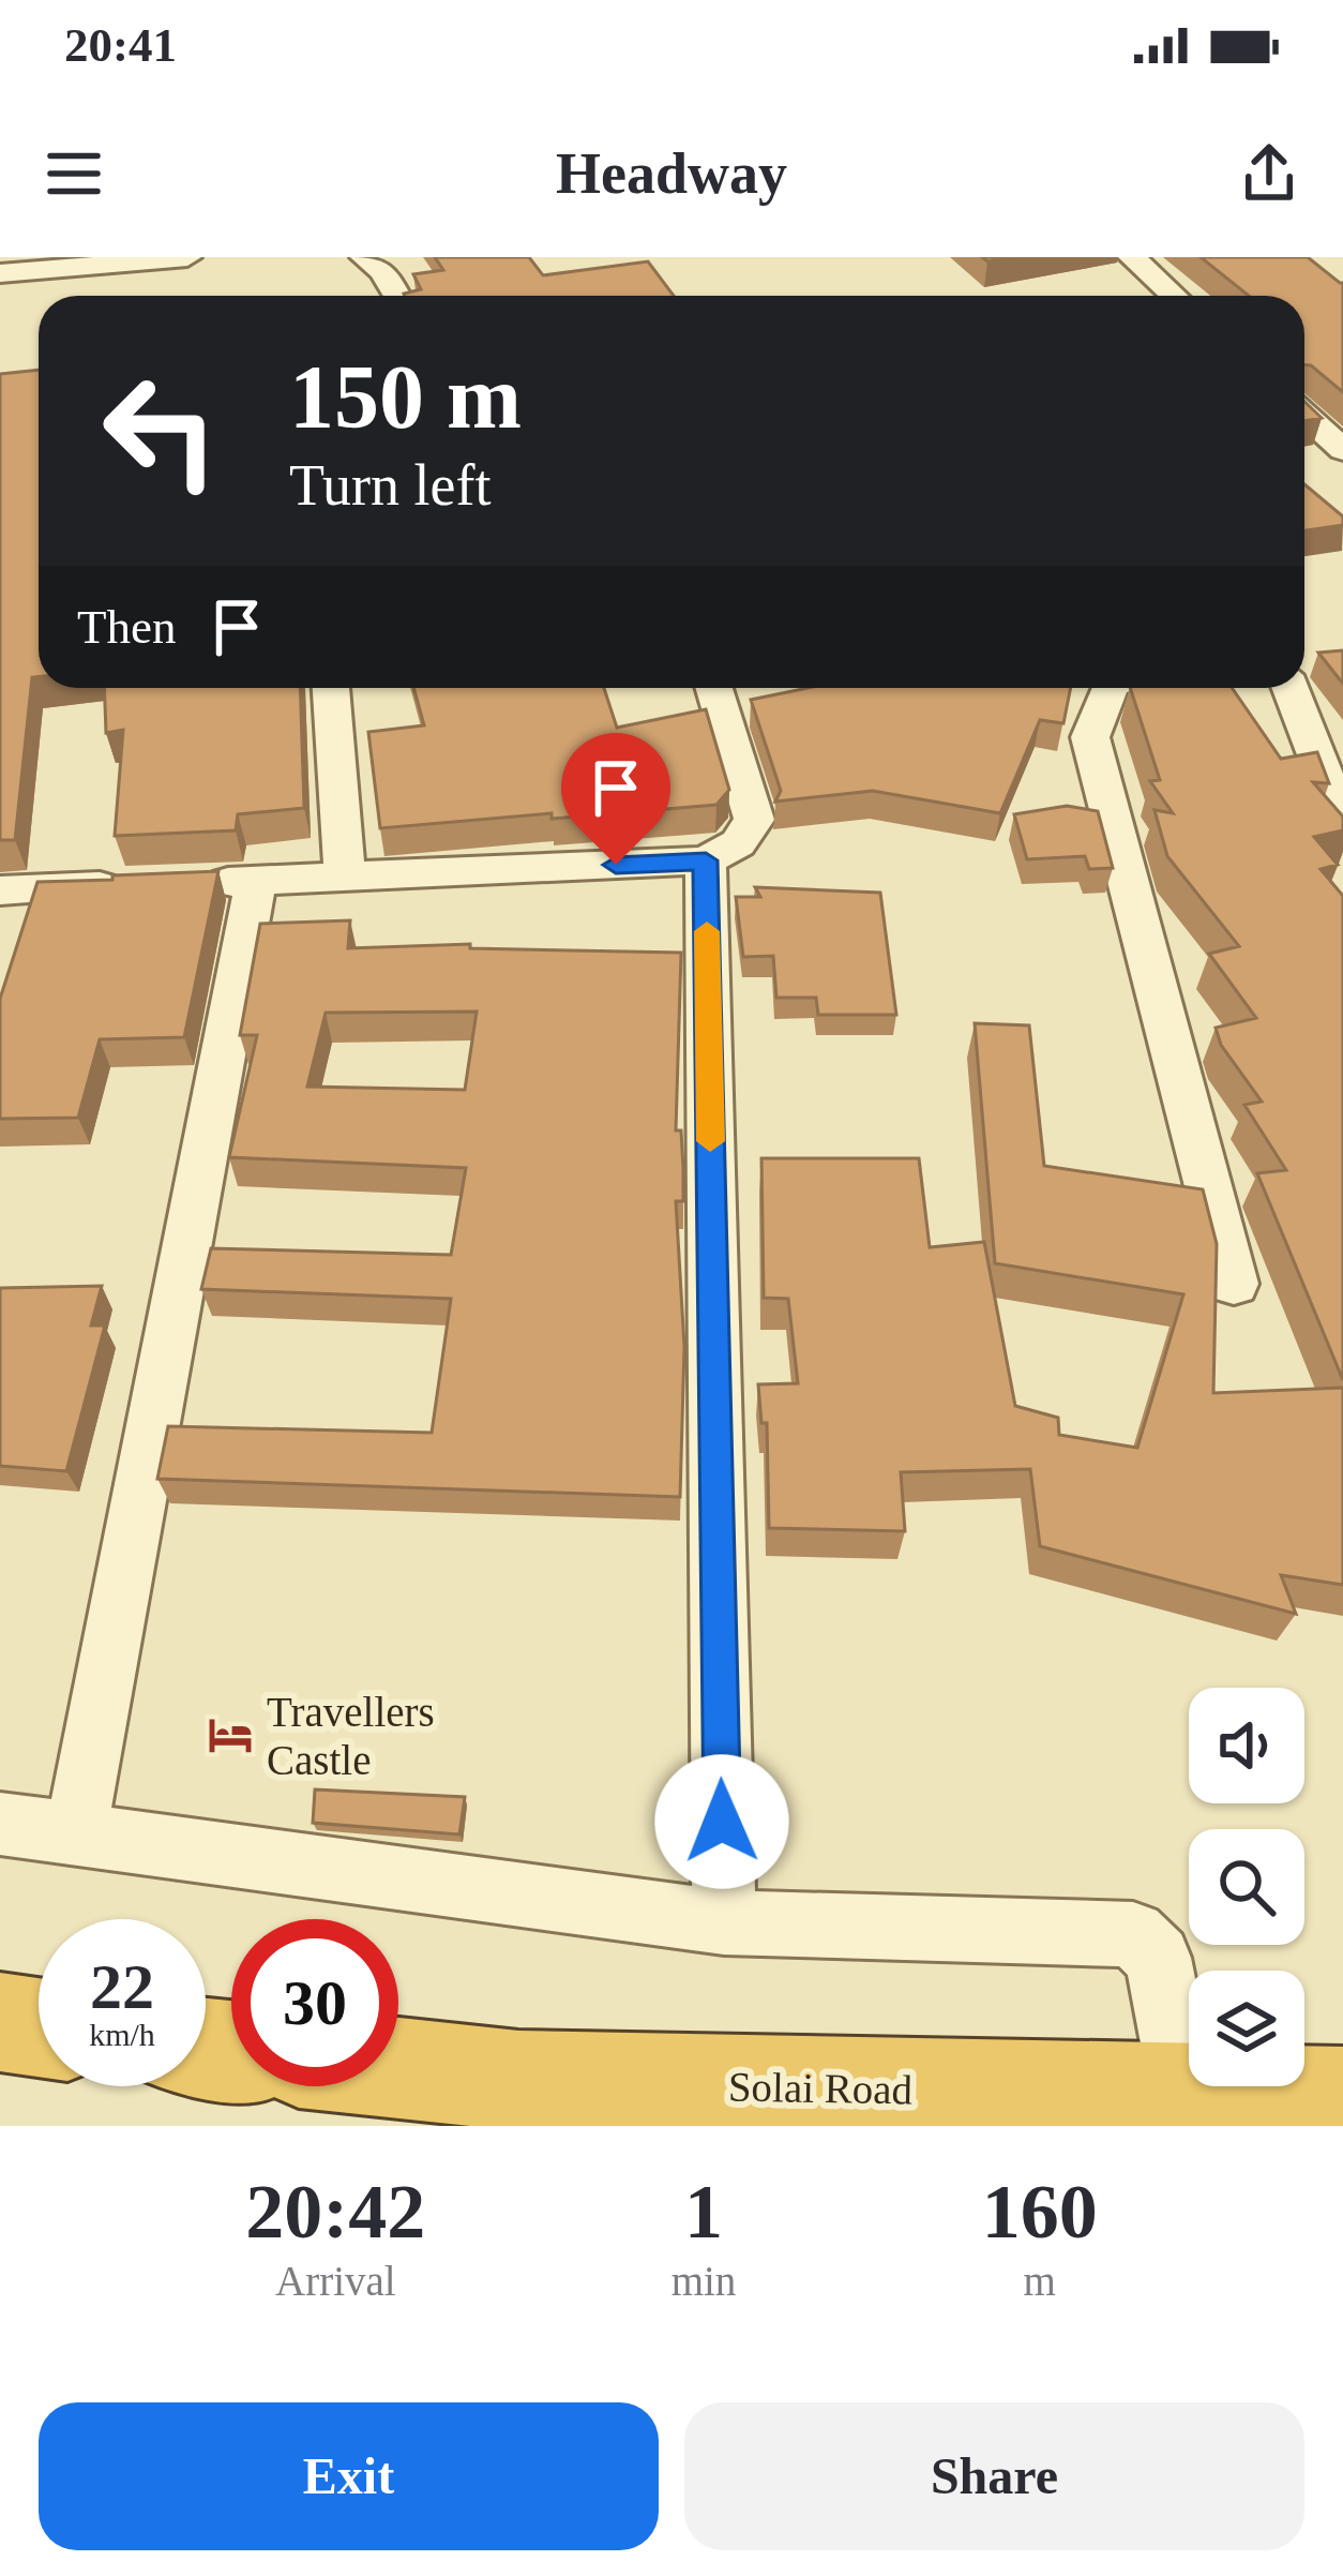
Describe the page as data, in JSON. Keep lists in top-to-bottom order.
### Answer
{
  "streets": {
    "highway": ["Solai Road"]
  },
  "places": {
    "hotel": ["Travellers Castle"]
  },
  "page": {
    "status": "20:41",
    "header": "Headway",
    "turn": ["150 m", "Turn left"],
    "then": "Then",
    "speed": "22 km/h",
    "limit": "30",
    "eta": [
      "20:42",
      "Arrival",
      "1",
      "min",
      "160",
      "m"
    ],
    "buttons": ["Exit", "Share"]
  }
}
